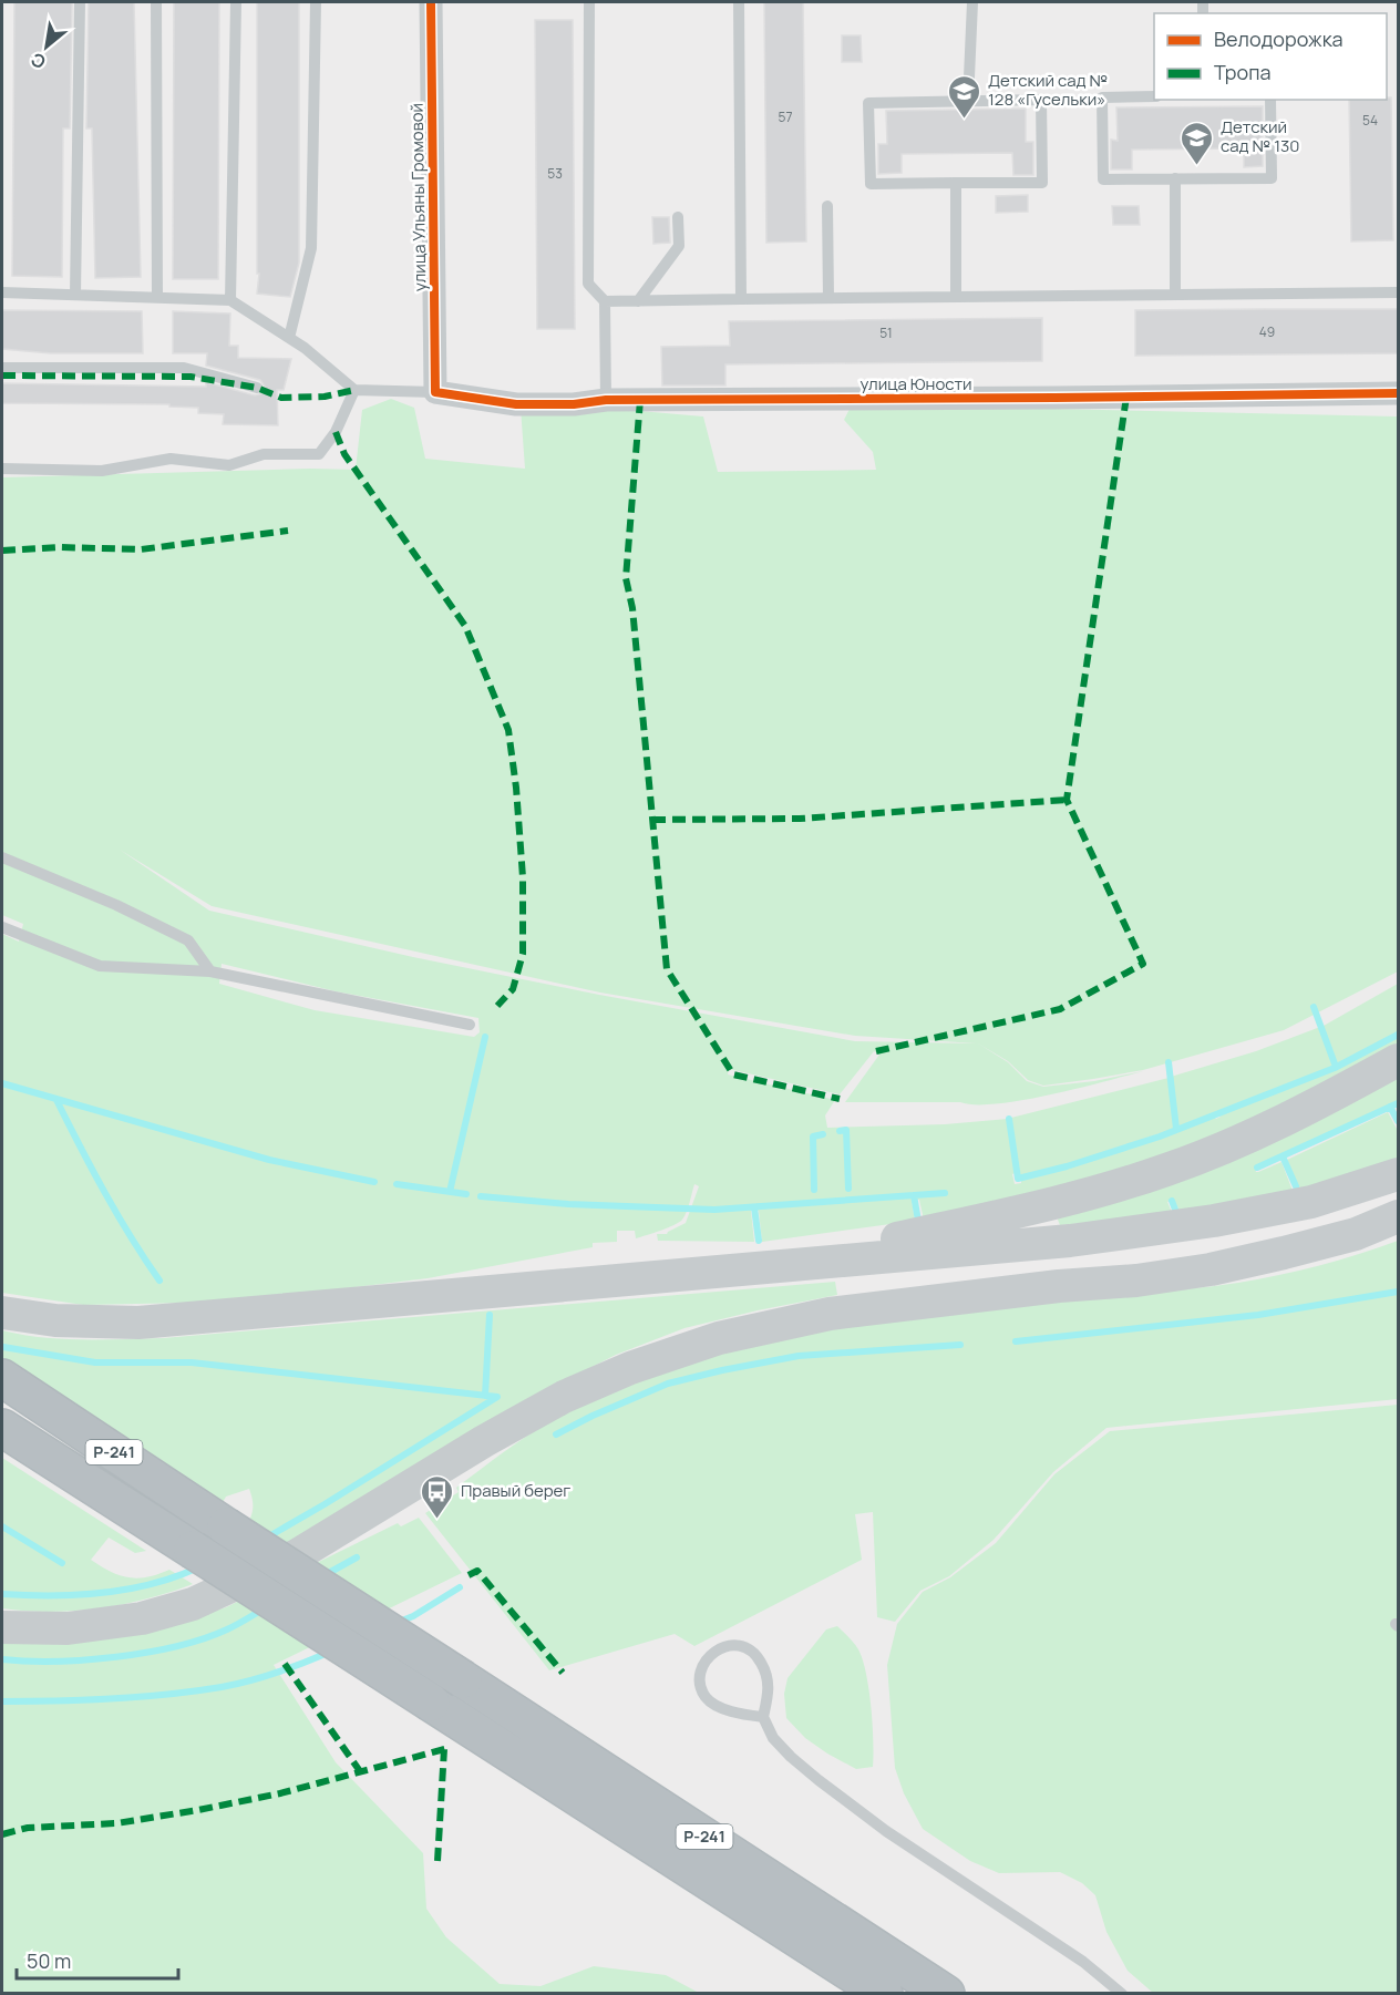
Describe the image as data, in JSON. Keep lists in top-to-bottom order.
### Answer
{
  "streets": {
    "highway": ["Р-241"],
    "street": ["улица Ульяны Громовой", "улица Юности"]
  },
  "crossings": [
    ["улица Ульяны Громовой", "улица Юности"]
  ],
  "places": {
    "school or university": ["Детский сад № 128 «Гусельки»", "Детский сад № 130"],
    "bus stop": ["Правый берег"]
  },
  "house_numbers": [
    "57",
    "54",
    "53",
    "49",
    "51"
  ],
  "legend": ["Велодорожка", "Тропа"],
  "scale_bar": "50 m",
  "north": "bottom left"
}
